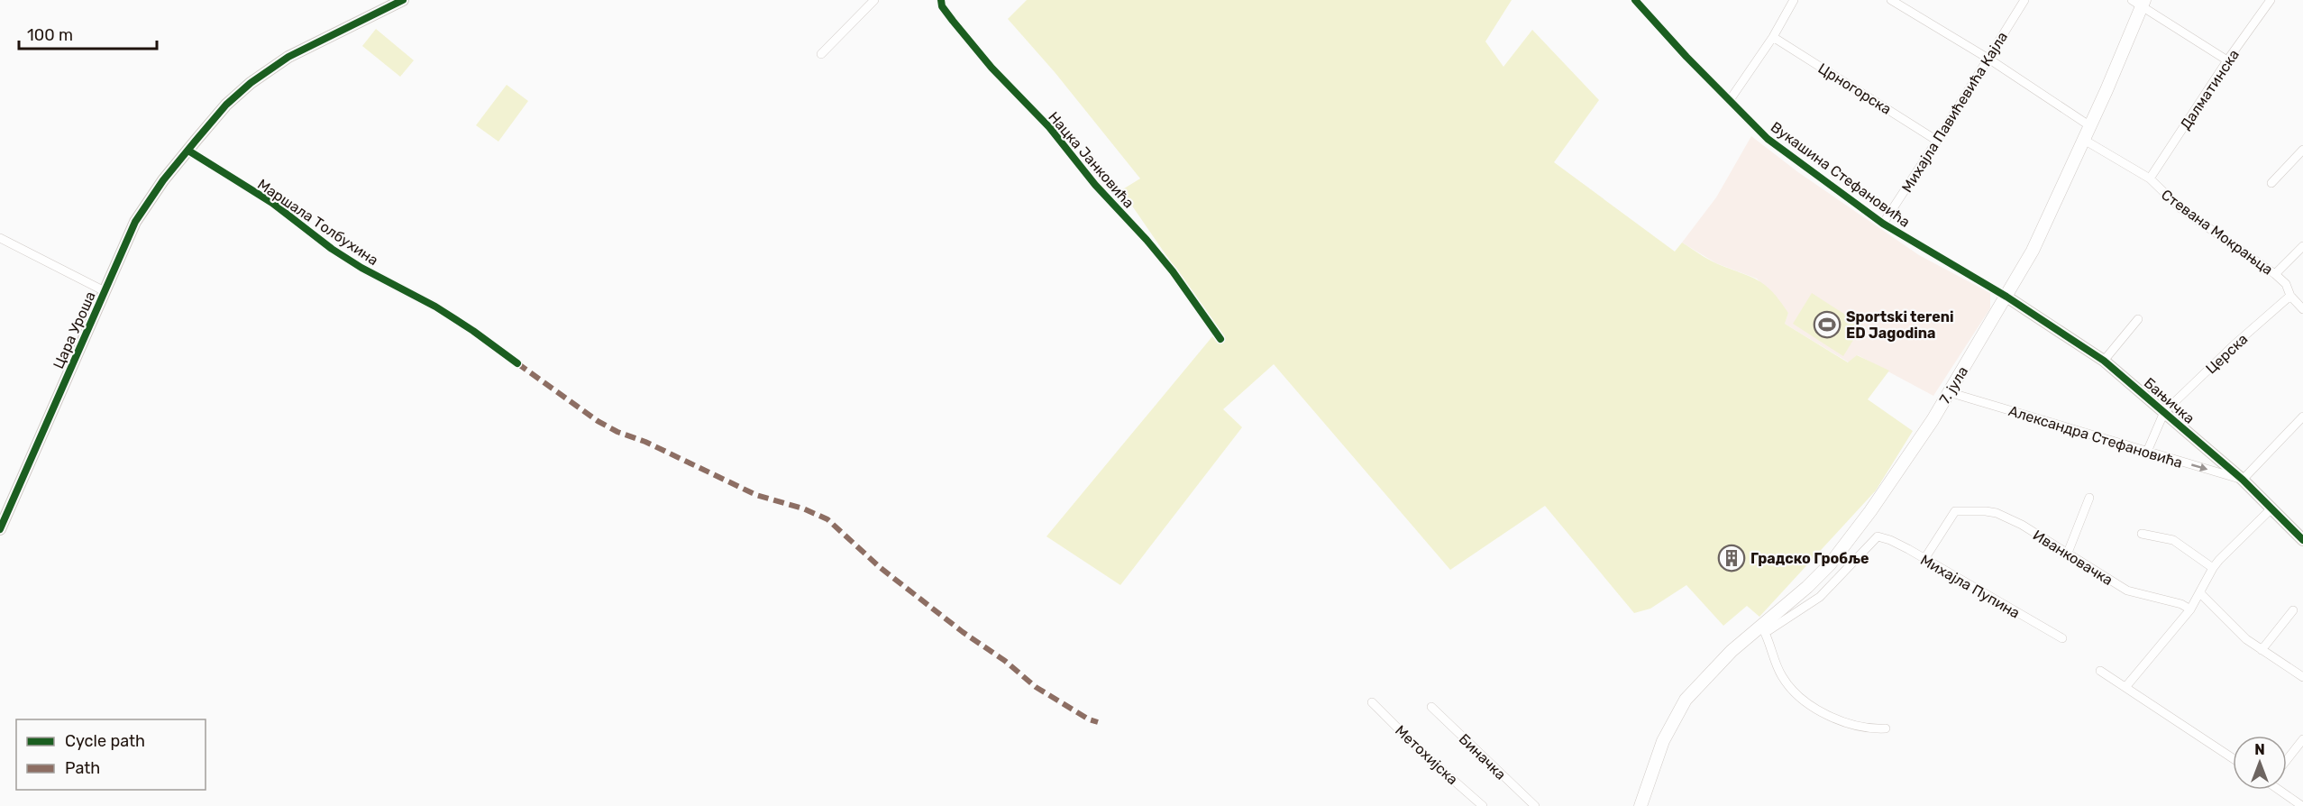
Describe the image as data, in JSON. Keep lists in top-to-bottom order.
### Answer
{
  "streets": {
    "main road": ["7. јула"],
    "street": [
      "Црногорска",
      "Далматинска",
      "Михајла Павићевића Кајла",
      "Нацка Јанковића",
      "Вукашина Стефановића",
      "Маршала Толбухина",
      "Стевана Мокрањца",
      "Цара Уроша",
      "Церска",
      "Бањичка",
      "Александра Стефановића",
      "Иванковачка",
      "Михајла Пупина",
      "Метохијска",
      "Биначка"
    ]
  },
  "crossings": [
    ["Црногорска", "Михајла Павићевића Кајла"],
    ["Далматинска", "Стевана Мокрањца"],
    ["Михајла Павићевића Кајла", "Вукашина Стефановића"],
    ["Вукашина Стефановића", "7. јула"],
    ["Вукашина Стефановића", "Бањичка"],
    ["Маршала Толбухина", "Цара Уроша"],
    ["Стевана Мокрањца", "Церска"],
    ["Стевана Мокрањца", "7. јула"],
    ["Церска", "Бањичка"],
    ["7. јула", "Бањичка"],
    ["7. јула", "Александра Стефановића"],
    ["7. јула", "Михајла Пупина"],
    ["Бањичка", "Александра Стефановића"],
    ["Иванковачка", "Михајла Пупина"]
  ],
  "places": {
    "sports": ["Sportski tereni ED Jagodina"],
    "building": ["Градско Гробље"]
  },
  "legend": ["Cycle path", "Path"],
  "scale_bar": "100 m",
  "north": "top"
}
